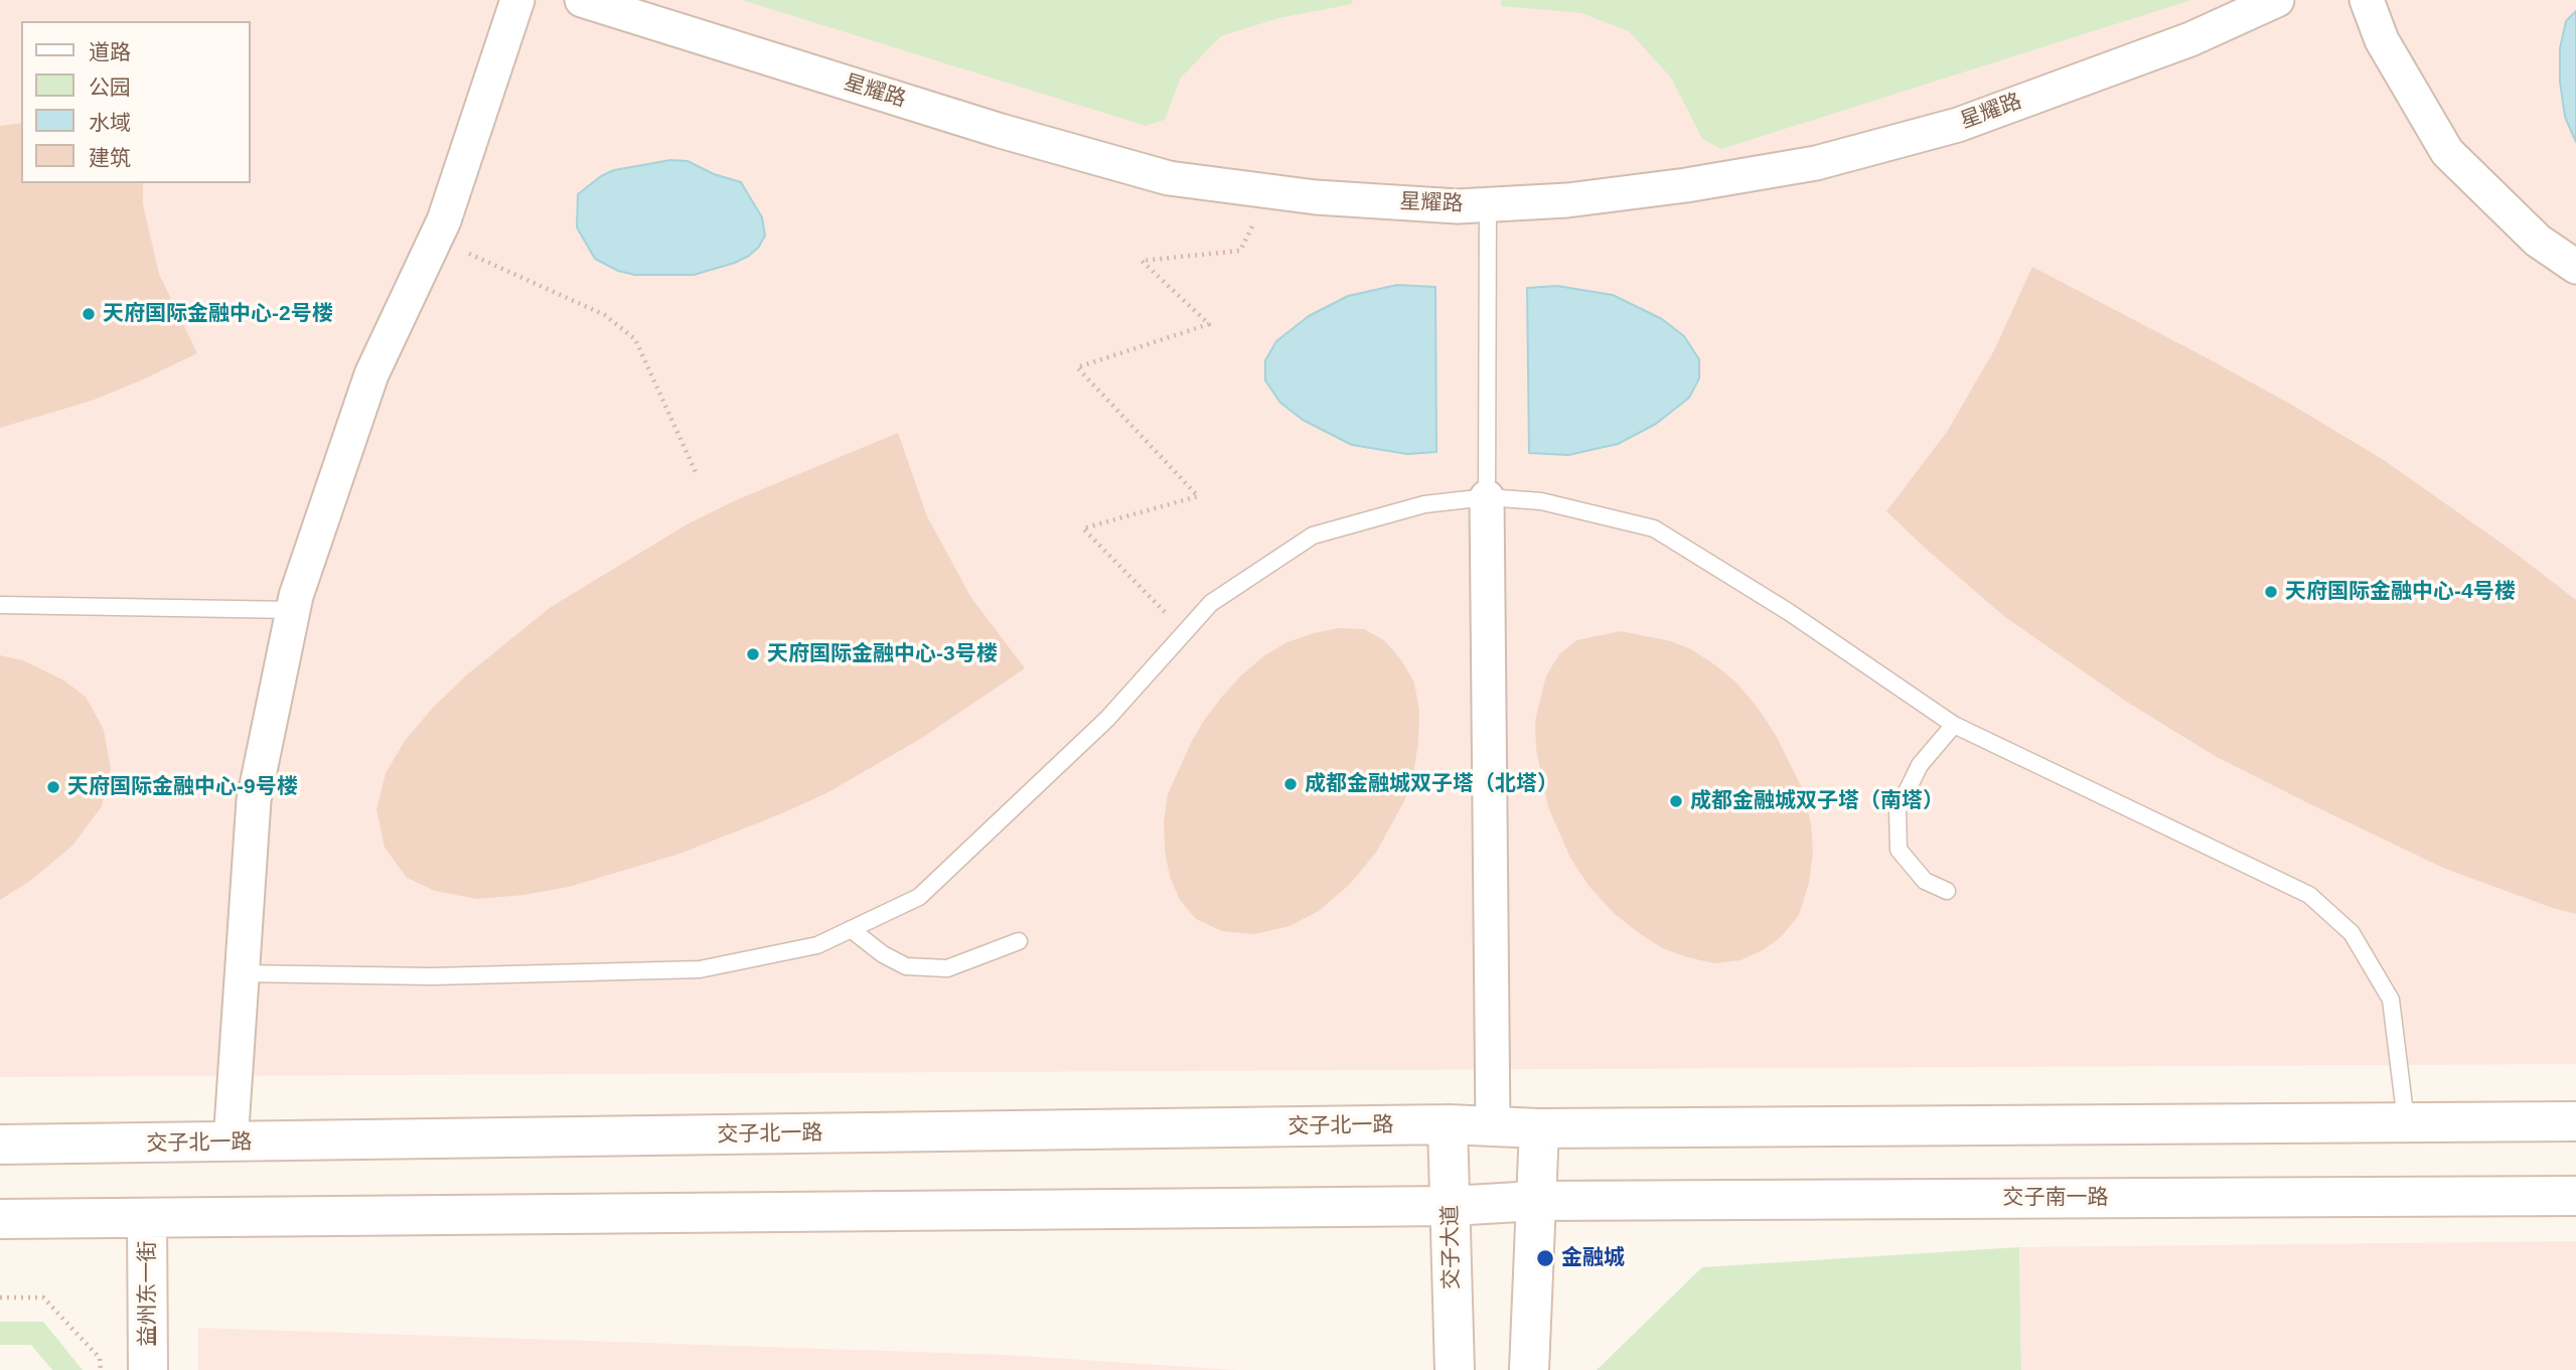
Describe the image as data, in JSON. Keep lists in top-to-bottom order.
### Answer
{
  "streets": {
    "street": [
      "星耀路",
      "交子北一路",
      "交子南一路",
      "交子大道",
      "益州东一街"
    ]
  },
  "crossings": [
    ["交子北一路", "交子大道"]
  ],
  "places": [
    "天府国际金融中心-2号楼",
    "天府国际金融中心-4号楼",
    "天府国际金融中心-3号楼",
    "成都金融城双子塔（北塔）",
    "天府国际金融中心-9号楼",
    "成都金融城双子塔（南塔）",
    "金融城"
  ],
  "legend": [
    "道路",
    "公园",
    "水域",
    "建筑"
  ]
}
